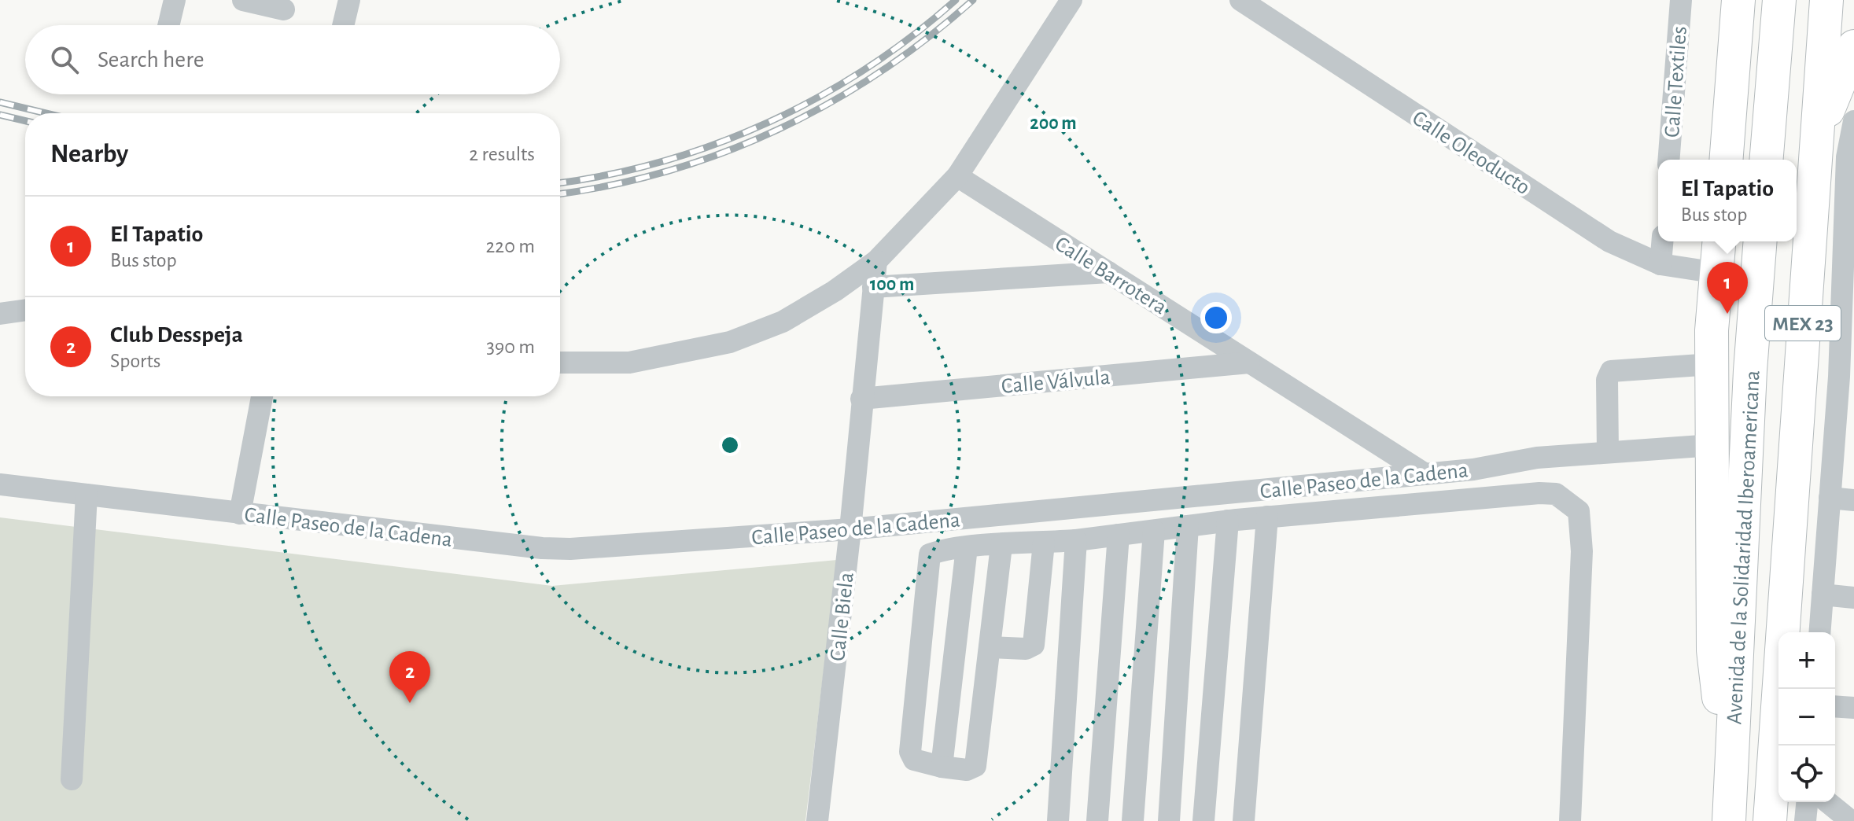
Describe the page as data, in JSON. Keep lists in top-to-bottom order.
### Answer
{
  "streets": {
    "highway": ["MEX 23", "Avenida de la Solidaridad Iberoamericana"],
    "street": [
      "Calle Textiles",
      "Calle Oleoducto",
      "Calle Barrotera",
      "Calle Válvula",
      "Calle Paseo de la Cadena",
      "Calle Biela"
    ]
  },
  "crossings": [
    ["Calle Barrotera", "Calle Válvula"],
    ["Calle Barrotera", "Calle Paseo de la Cadena"],
    ["Calle Válvula", "Calle Biela"],
    ["Calle Paseo de la Cadena", "Calle Biela"]
  ],
  "page": {
    "search": "Search here",
    "heading": ["Nearby", "2 results"],
    "popup": ["El Tapatio", "Bus stop"],
    "list": [
      {
        "mark": "1",
        "name": "El Tapatio",
        "note": "Bus stop",
        "value": "220 m"
      },
      {
        "mark": "2",
        "name": "Club Desspeja",
        "note": "Sports",
        "value": "390 m"
      }
    ],
    "pins": ["1", "2"],
    "map_buttons": ["+", "−"]
  },
  "rings": ["200 m", "100 m"]
}
